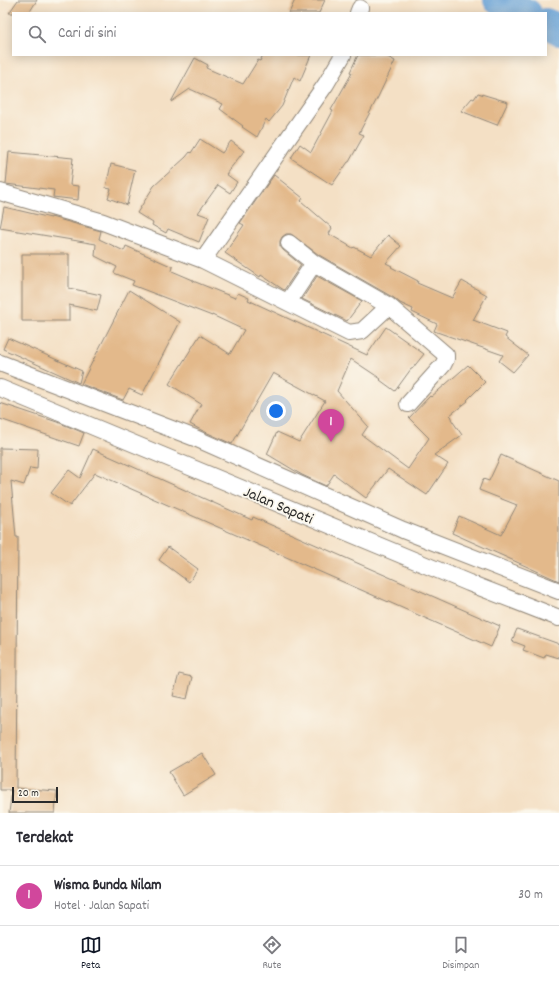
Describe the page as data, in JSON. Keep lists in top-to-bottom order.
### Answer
{
  "streets": {
    "street": ["Jalan Sapati"]
  },
  "scale_bar": "20 m",
  "page": {
    "search": "Cari di sini",
    "pins": "1",
    "scale": "20 m",
    "heading": "Terdekat",
    "list": [
      {
        "mark": "1",
        "name": "Wisma Bunda Nilam",
        "note": "Hotel · Jalan Sapati",
        "value": "30 m"
      }
    ],
    "nav": ["Peta", "Rute", "Disimpan"]
  }
}
